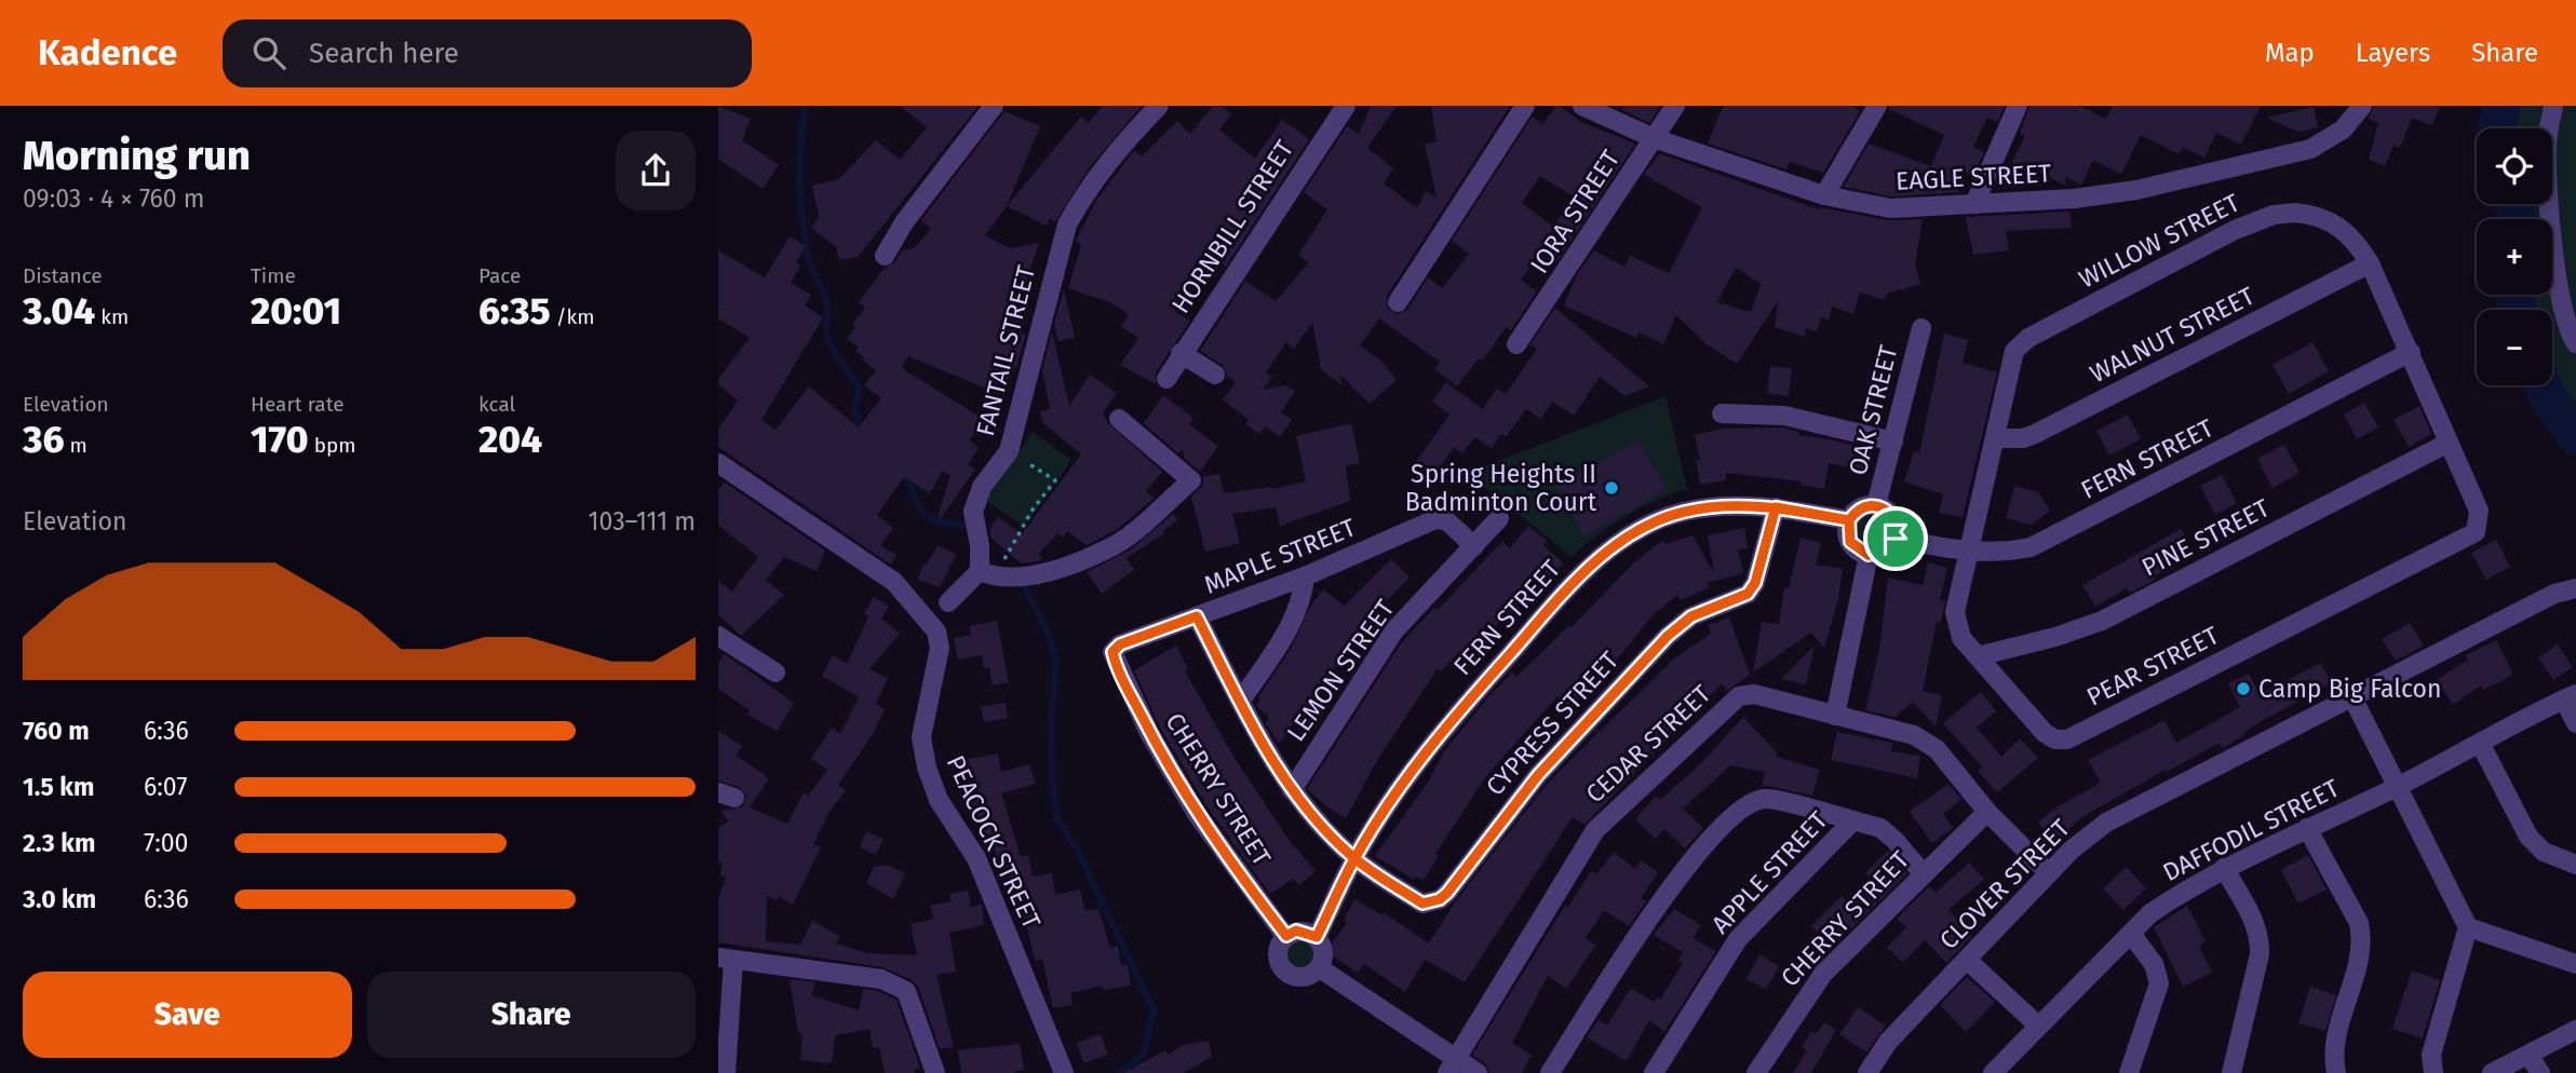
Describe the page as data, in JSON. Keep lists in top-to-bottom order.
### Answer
{
  "streets": {
    "street": [
      "EAGLE STREET",
      "IORA STREET",
      "HORNBILL STREET",
      "WILLOW STREET",
      "WALNUT STREET",
      "FANTAIL STREET",
      "OAK STREET",
      "FERN STREET",
      "PINE STREET",
      "MAPLE STREET",
      "PEAR STREET",
      "LEMON STREET",
      "CYPRESS STREET",
      "CEDAR STREET",
      "CHERRY STREET",
      "DAFFODIL STREET",
      "PEACOCK STREET",
      "APPLE STREET",
      "CLOVER STREET"
    ]
  },
  "crossings": [
    ["EAGLE STREET", "IORA STREET"],
    ["WILLOW STREET", "WALNUT STREET"],
    ["WILLOW STREET", "FERN STREET"],
    ["WILLOW STREET", "PINE STREET"],
    ["WILLOW STREET", "PEAR STREET"],
    ["OAK STREET", "FERN STREET"],
    ["FERN STREET", "PEAR STREET"],
    ["FERN STREET", "CYPRESS STREET"],
    ["FERN STREET", "CHERRY STREET"],
    ["PINE STREET", "PEAR STREET"],
    ["MAPLE STREET", "LEMON STREET"],
    ["MAPLE STREET", "CYPRESS STREET"],
    ["MAPLE STREET", "CHERRY STREET"],
    ["LEMON STREET", "CYPRESS STREET"],
    ["CEDAR STREET", "CHERRY STREET"],
    ["CEDAR STREET", "CLOVER STREET"]
  ],
  "places": ["Spring Heights II Badminton Court", "Camp Big Falcon"],
  "page": {
    "header": "Kadence",
    "search": "Search here",
    "nav": ["Map", "Layers", "Share"],
    "heading": ["Morning run", "09:03 · 4 × 760 m"],
    "map_buttons": ["+", "−"],
    "stats": [
      ["Distance", "3.04 km"],
      ["Time", "20:01"],
      ["Pace", "6:35 /km"],
      ["Elevation", "36 m"],
      ["Heart rate", "170 bpm"],
      ["kcal", "204"]
    ],
    "chart": ["Elevation", "103–111 m"],
    "list": [
      {
        "name": "760 m",
        "note": "6:36"
      },
      {
        "name": "1.5 km",
        "note": "6:07"
      },
      {
        "name": "2.3 km",
        "note": "7:00"
      },
      {
        "name": "3.0 km",
        "note": "6:36"
      }
    ],
    "buttons": ["Save", "Share"]
  }
}
